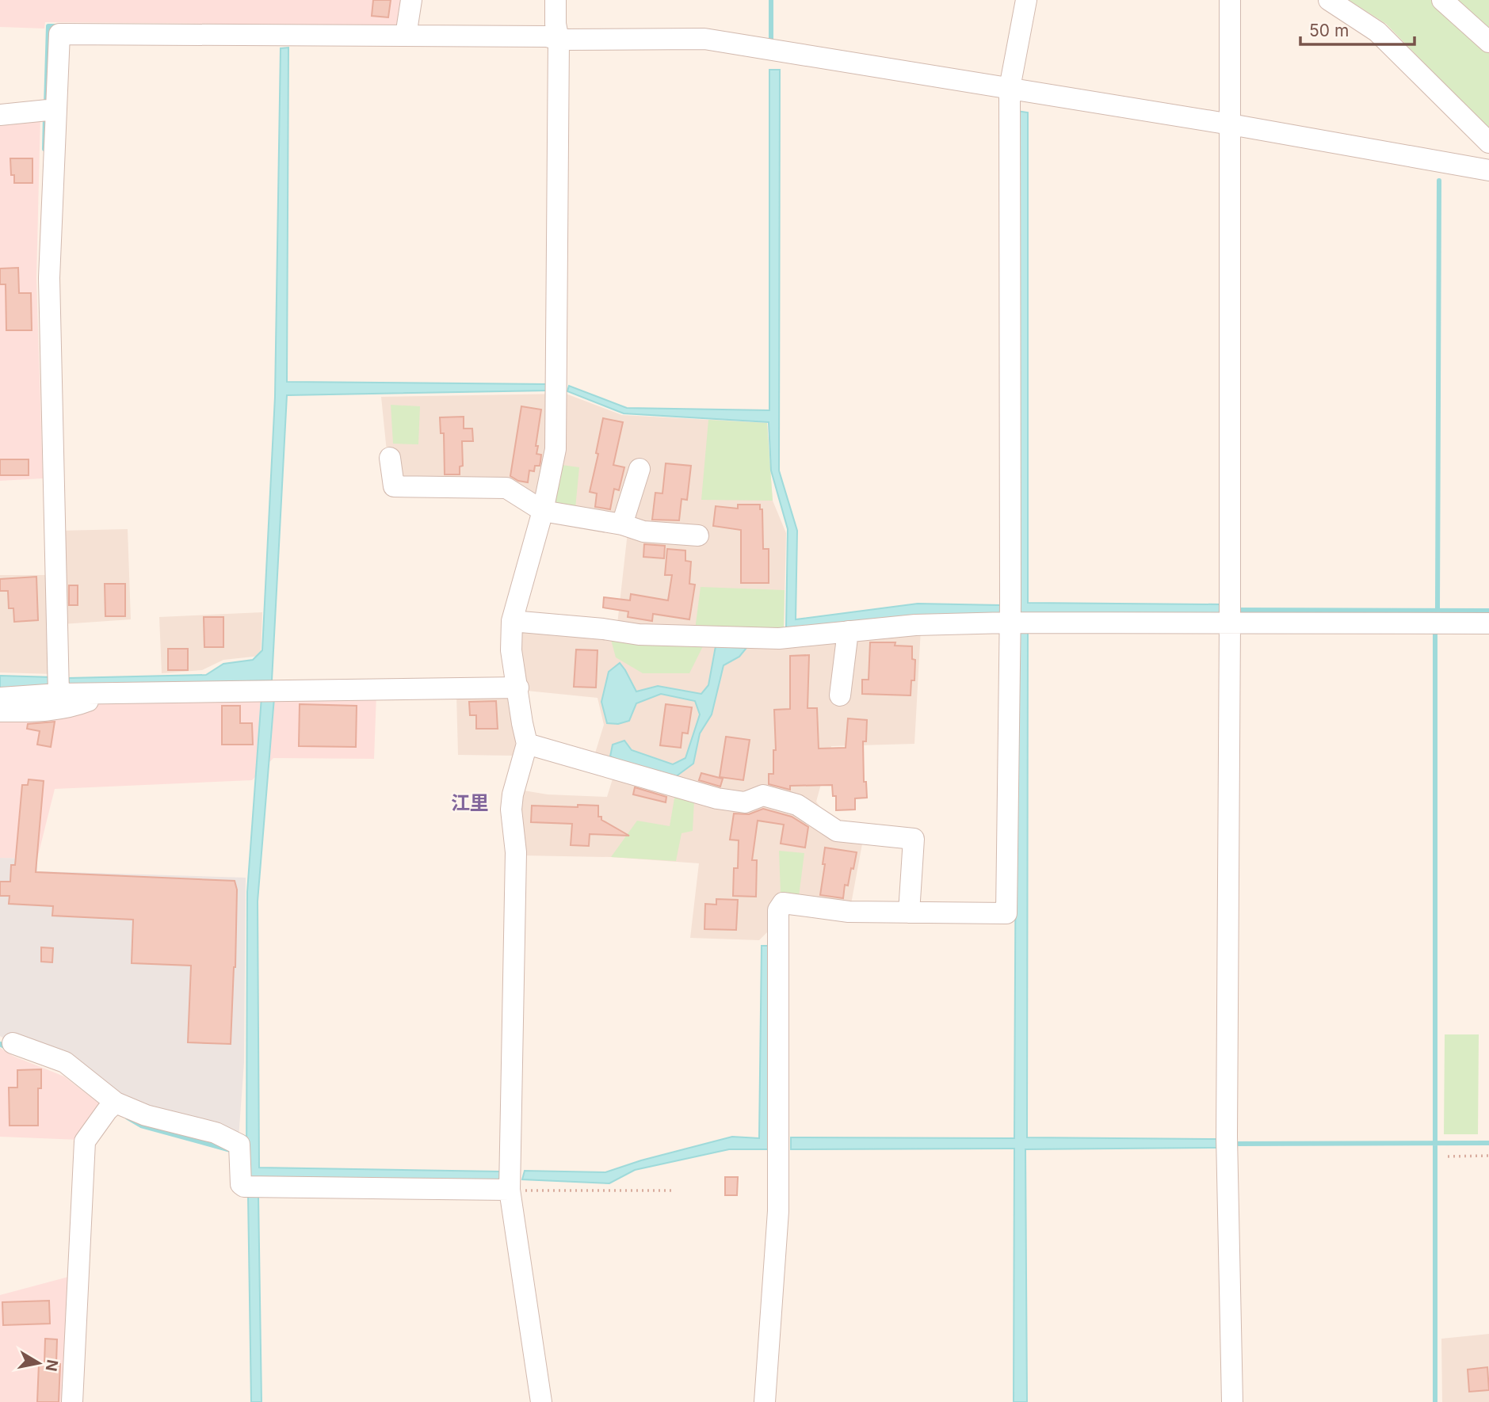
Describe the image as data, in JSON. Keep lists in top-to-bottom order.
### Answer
{
  "districts": ["江里"],
  "scale_bar": "50 m",
  "north": "right"
}
